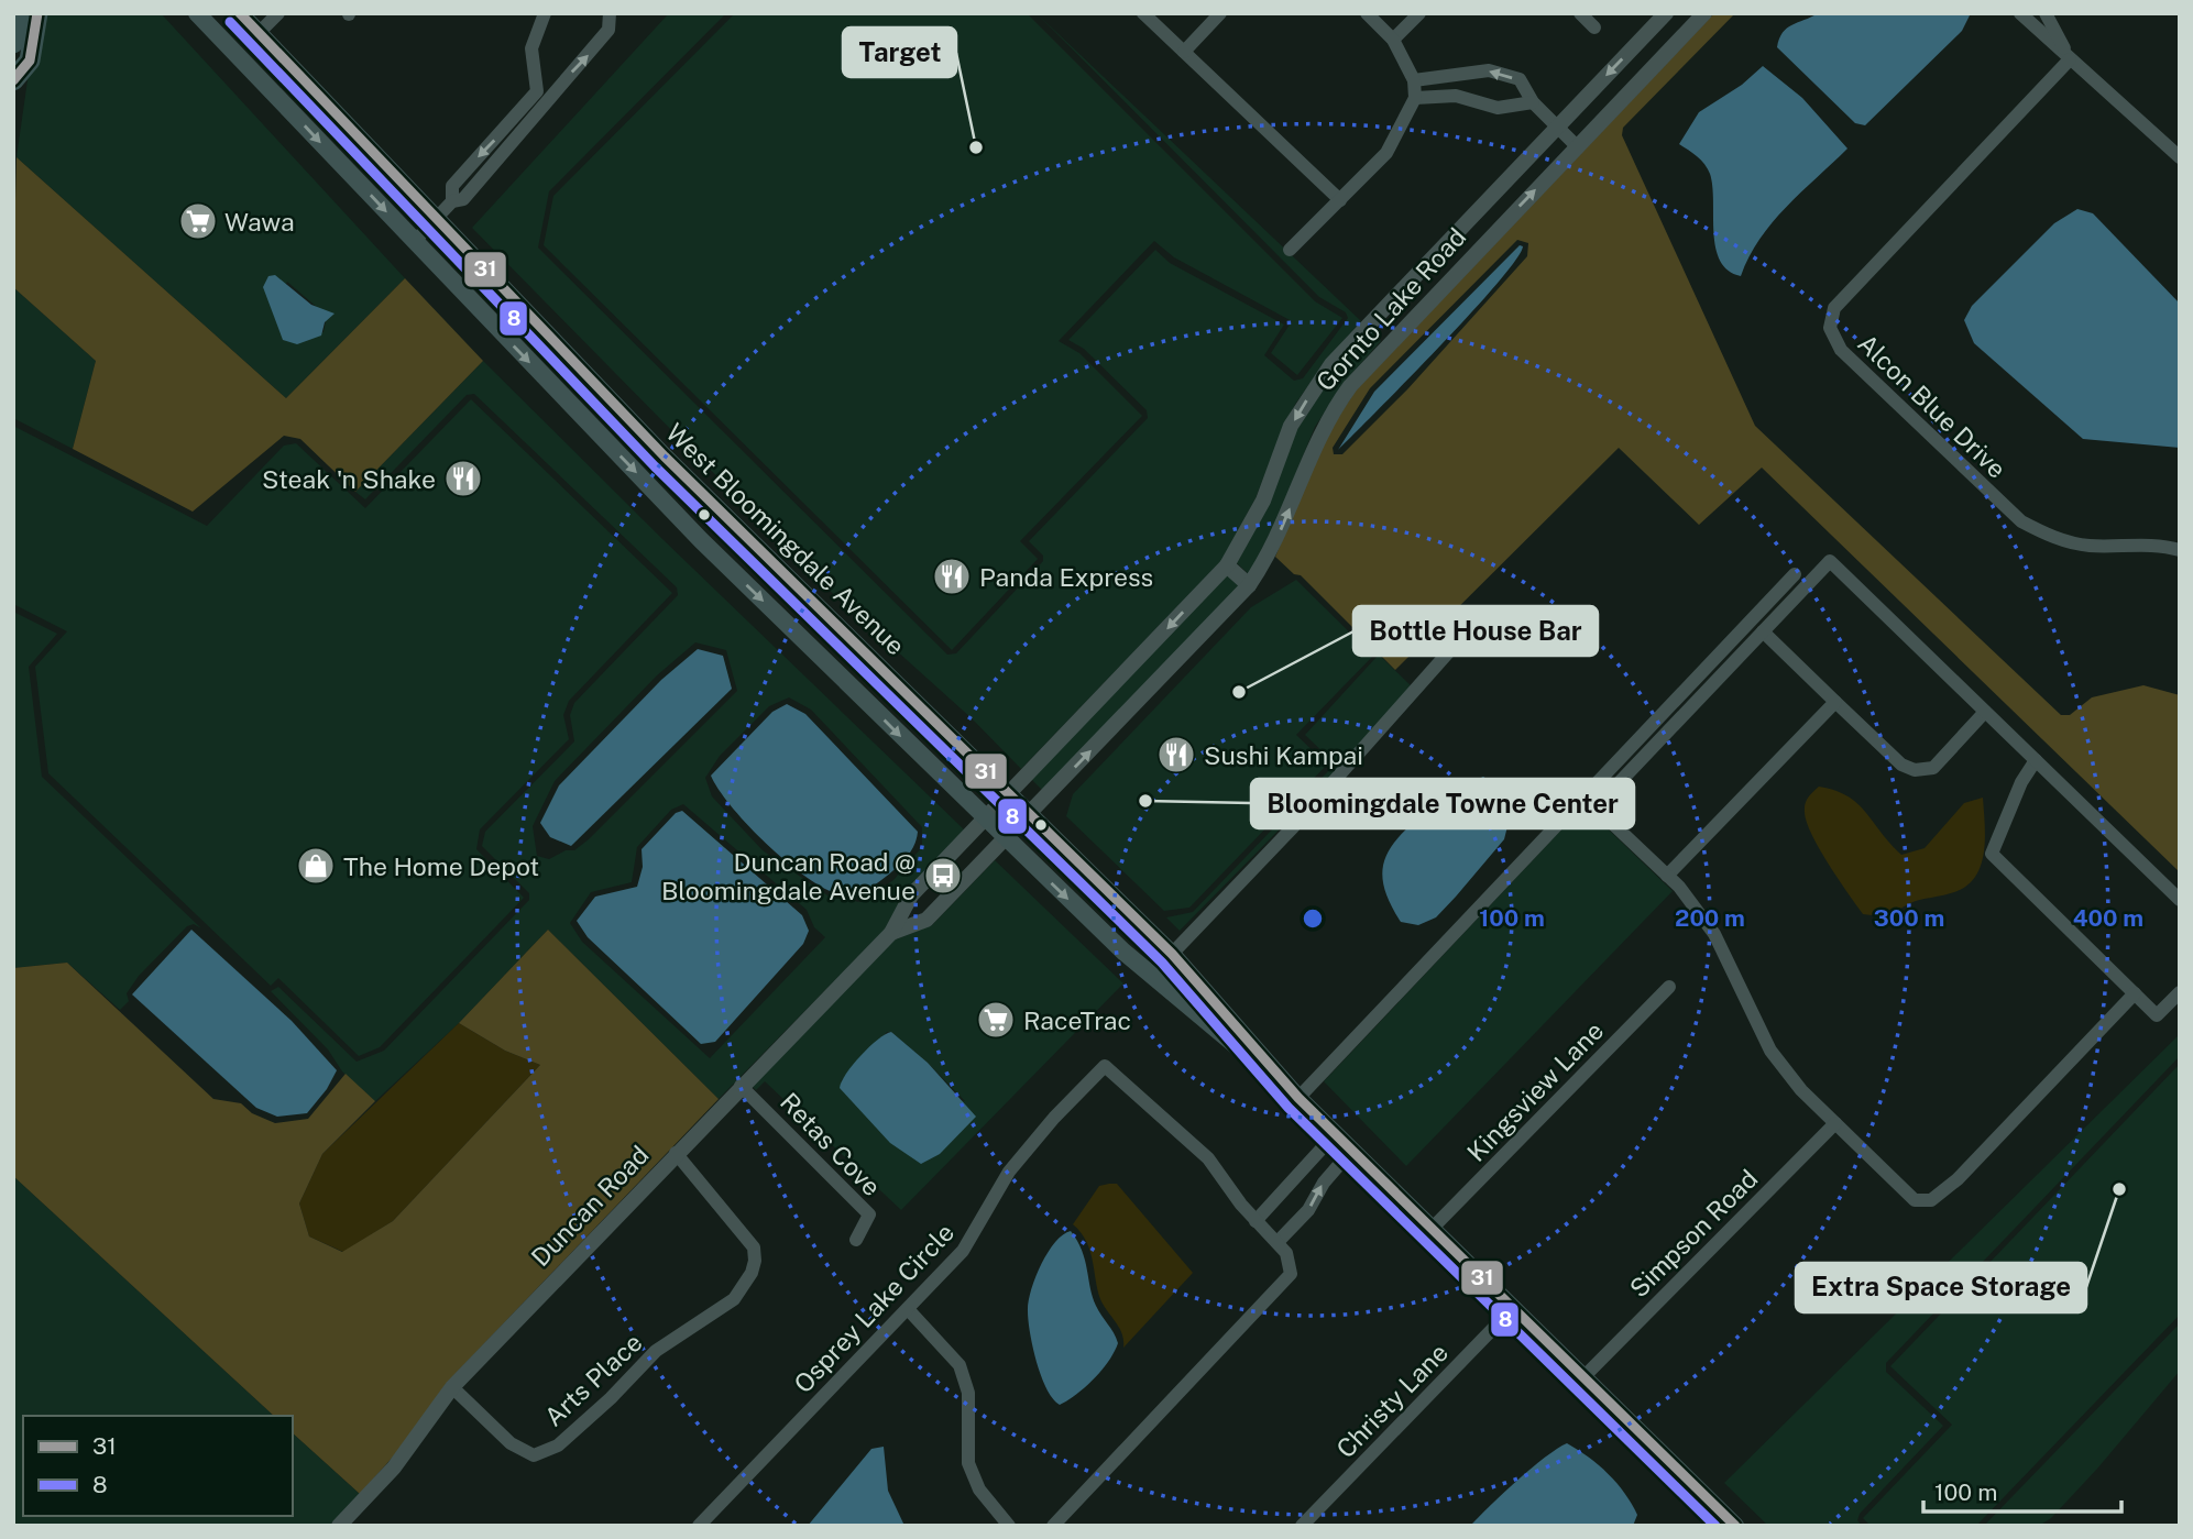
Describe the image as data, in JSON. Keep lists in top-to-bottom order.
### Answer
{
  "streets": {
    "main road": ["West Bloomingdale Avenue"],
    "street": [
      "Gornto Lake Road",
      "Alcon Blue Drive",
      "Kingsview Lane",
      "Retas Cove",
      "Duncan Road",
      "Simpson Road",
      "Osprey Lake Circle",
      "Arts Place",
      "Christy Lane"
    ]
  },
  "crossings": [
    ["Gornto Lake Road", "West Bloomingdale Avenue"],
    ["Gornto Lake Road", "Duncan Road"],
    ["West Bloomingdale Avenue", "Kingsview Lane"],
    ["West Bloomingdale Avenue", "Duncan Road"],
    ["West Bloomingdale Avenue", "Simpson Road"],
    ["West Bloomingdale Avenue", "Christy Lane"],
    ["Retas Cove", "Duncan Road"],
    ["Duncan Road", "Arts Place"]
  ],
  "places": {
    "other": [
      "Target",
      "Bottle House Bar",
      "Bloomingdale Towne Center",
      "Extra Space Storage"
    ],
    "supermarket": ["Wawa", "RaceTrac"],
    "restaurant": ["Steak 'n Shake", "Panda Express", "Sushi Kampai"],
    "shop": ["The Home Depot"],
    "bus stop": ["Duncan Road @ Bloomingdale Avenue"]
  },
  "lines": ["transit line 31", "transit line 8"],
  "legend": ["31", "8"],
  "scale_bar": "100 m",
  "rings": [
    "100 m",
    "200 m",
    "300 m",
    "400 m"
  ]
}
